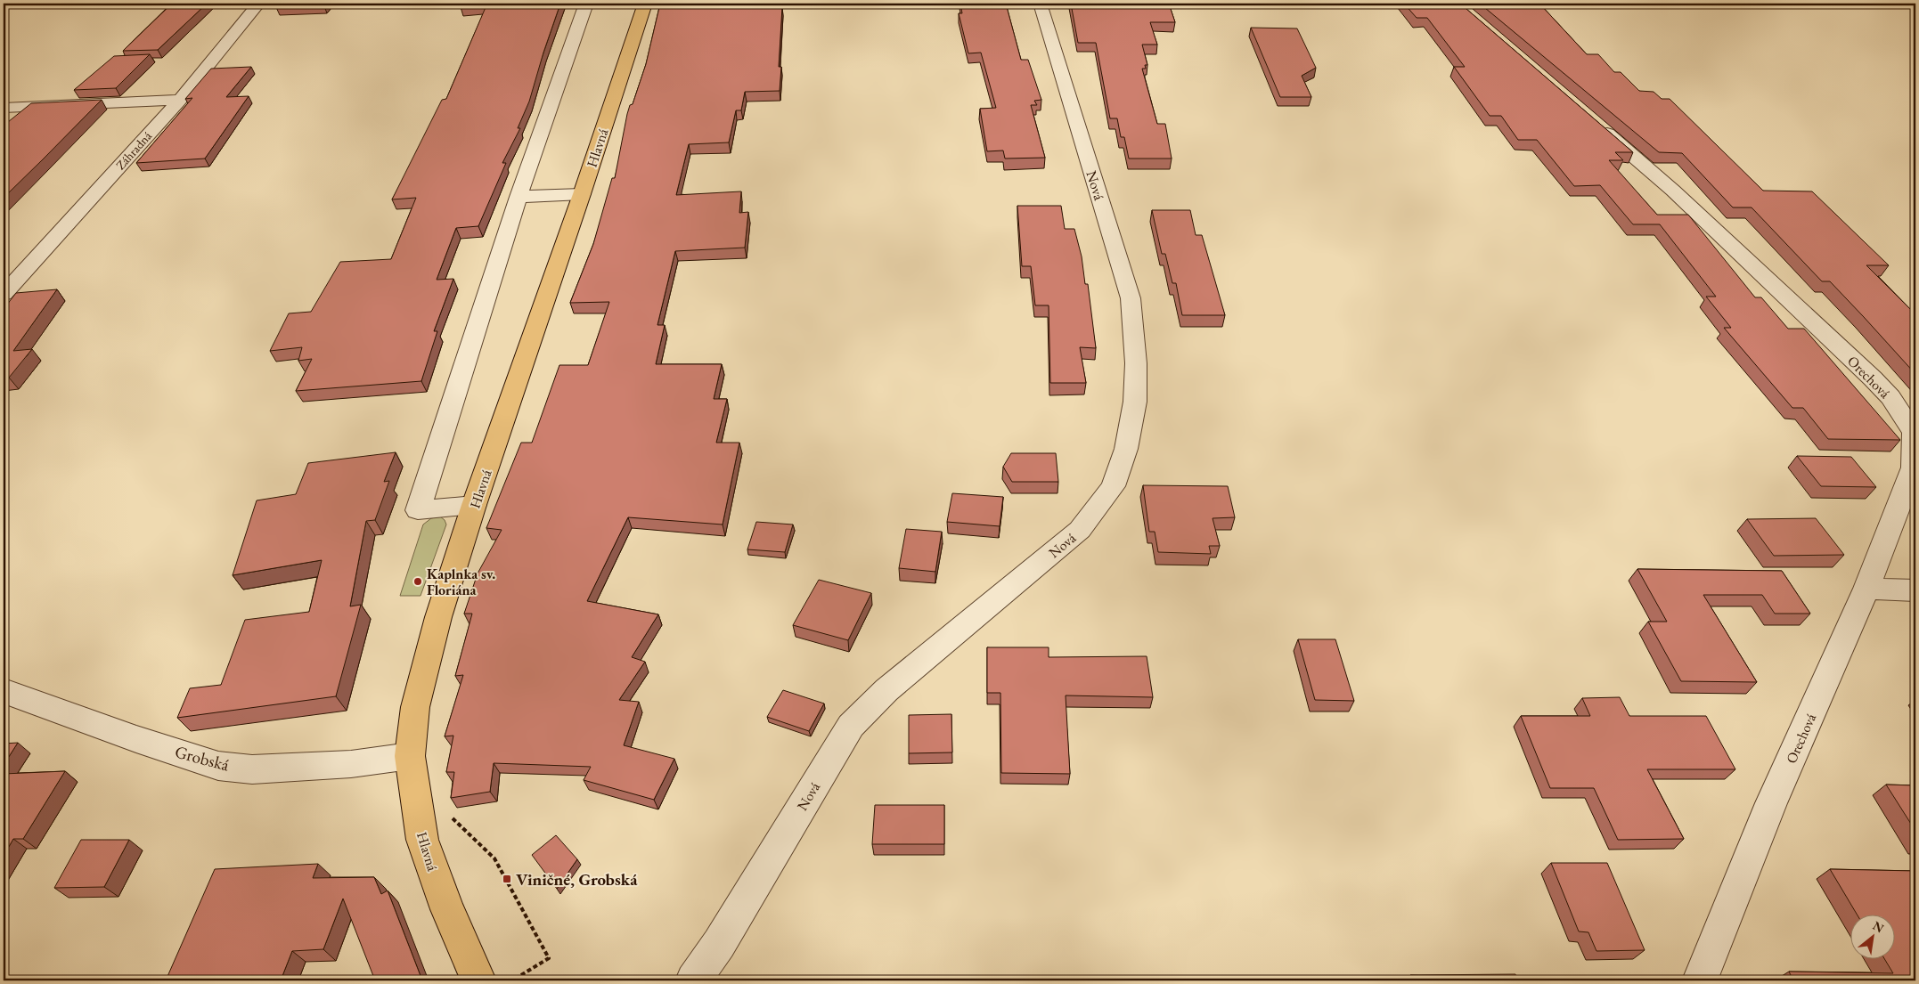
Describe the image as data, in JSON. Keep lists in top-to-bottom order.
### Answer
{
  "streets": {
    "main road": ["Hlavná"],
    "street": [
      "Záhradná",
      "Nová",
      "Orechová",
      "Grobská"
    ]
  },
  "crossings": [
    ["Hlavná", "Grobská"]
  ],
  "places": {
    "other": ["Kaplnka sv. Floriána"],
    "transit": ["Viničné, Grobská"]
  },
  "north": "top right"
}
